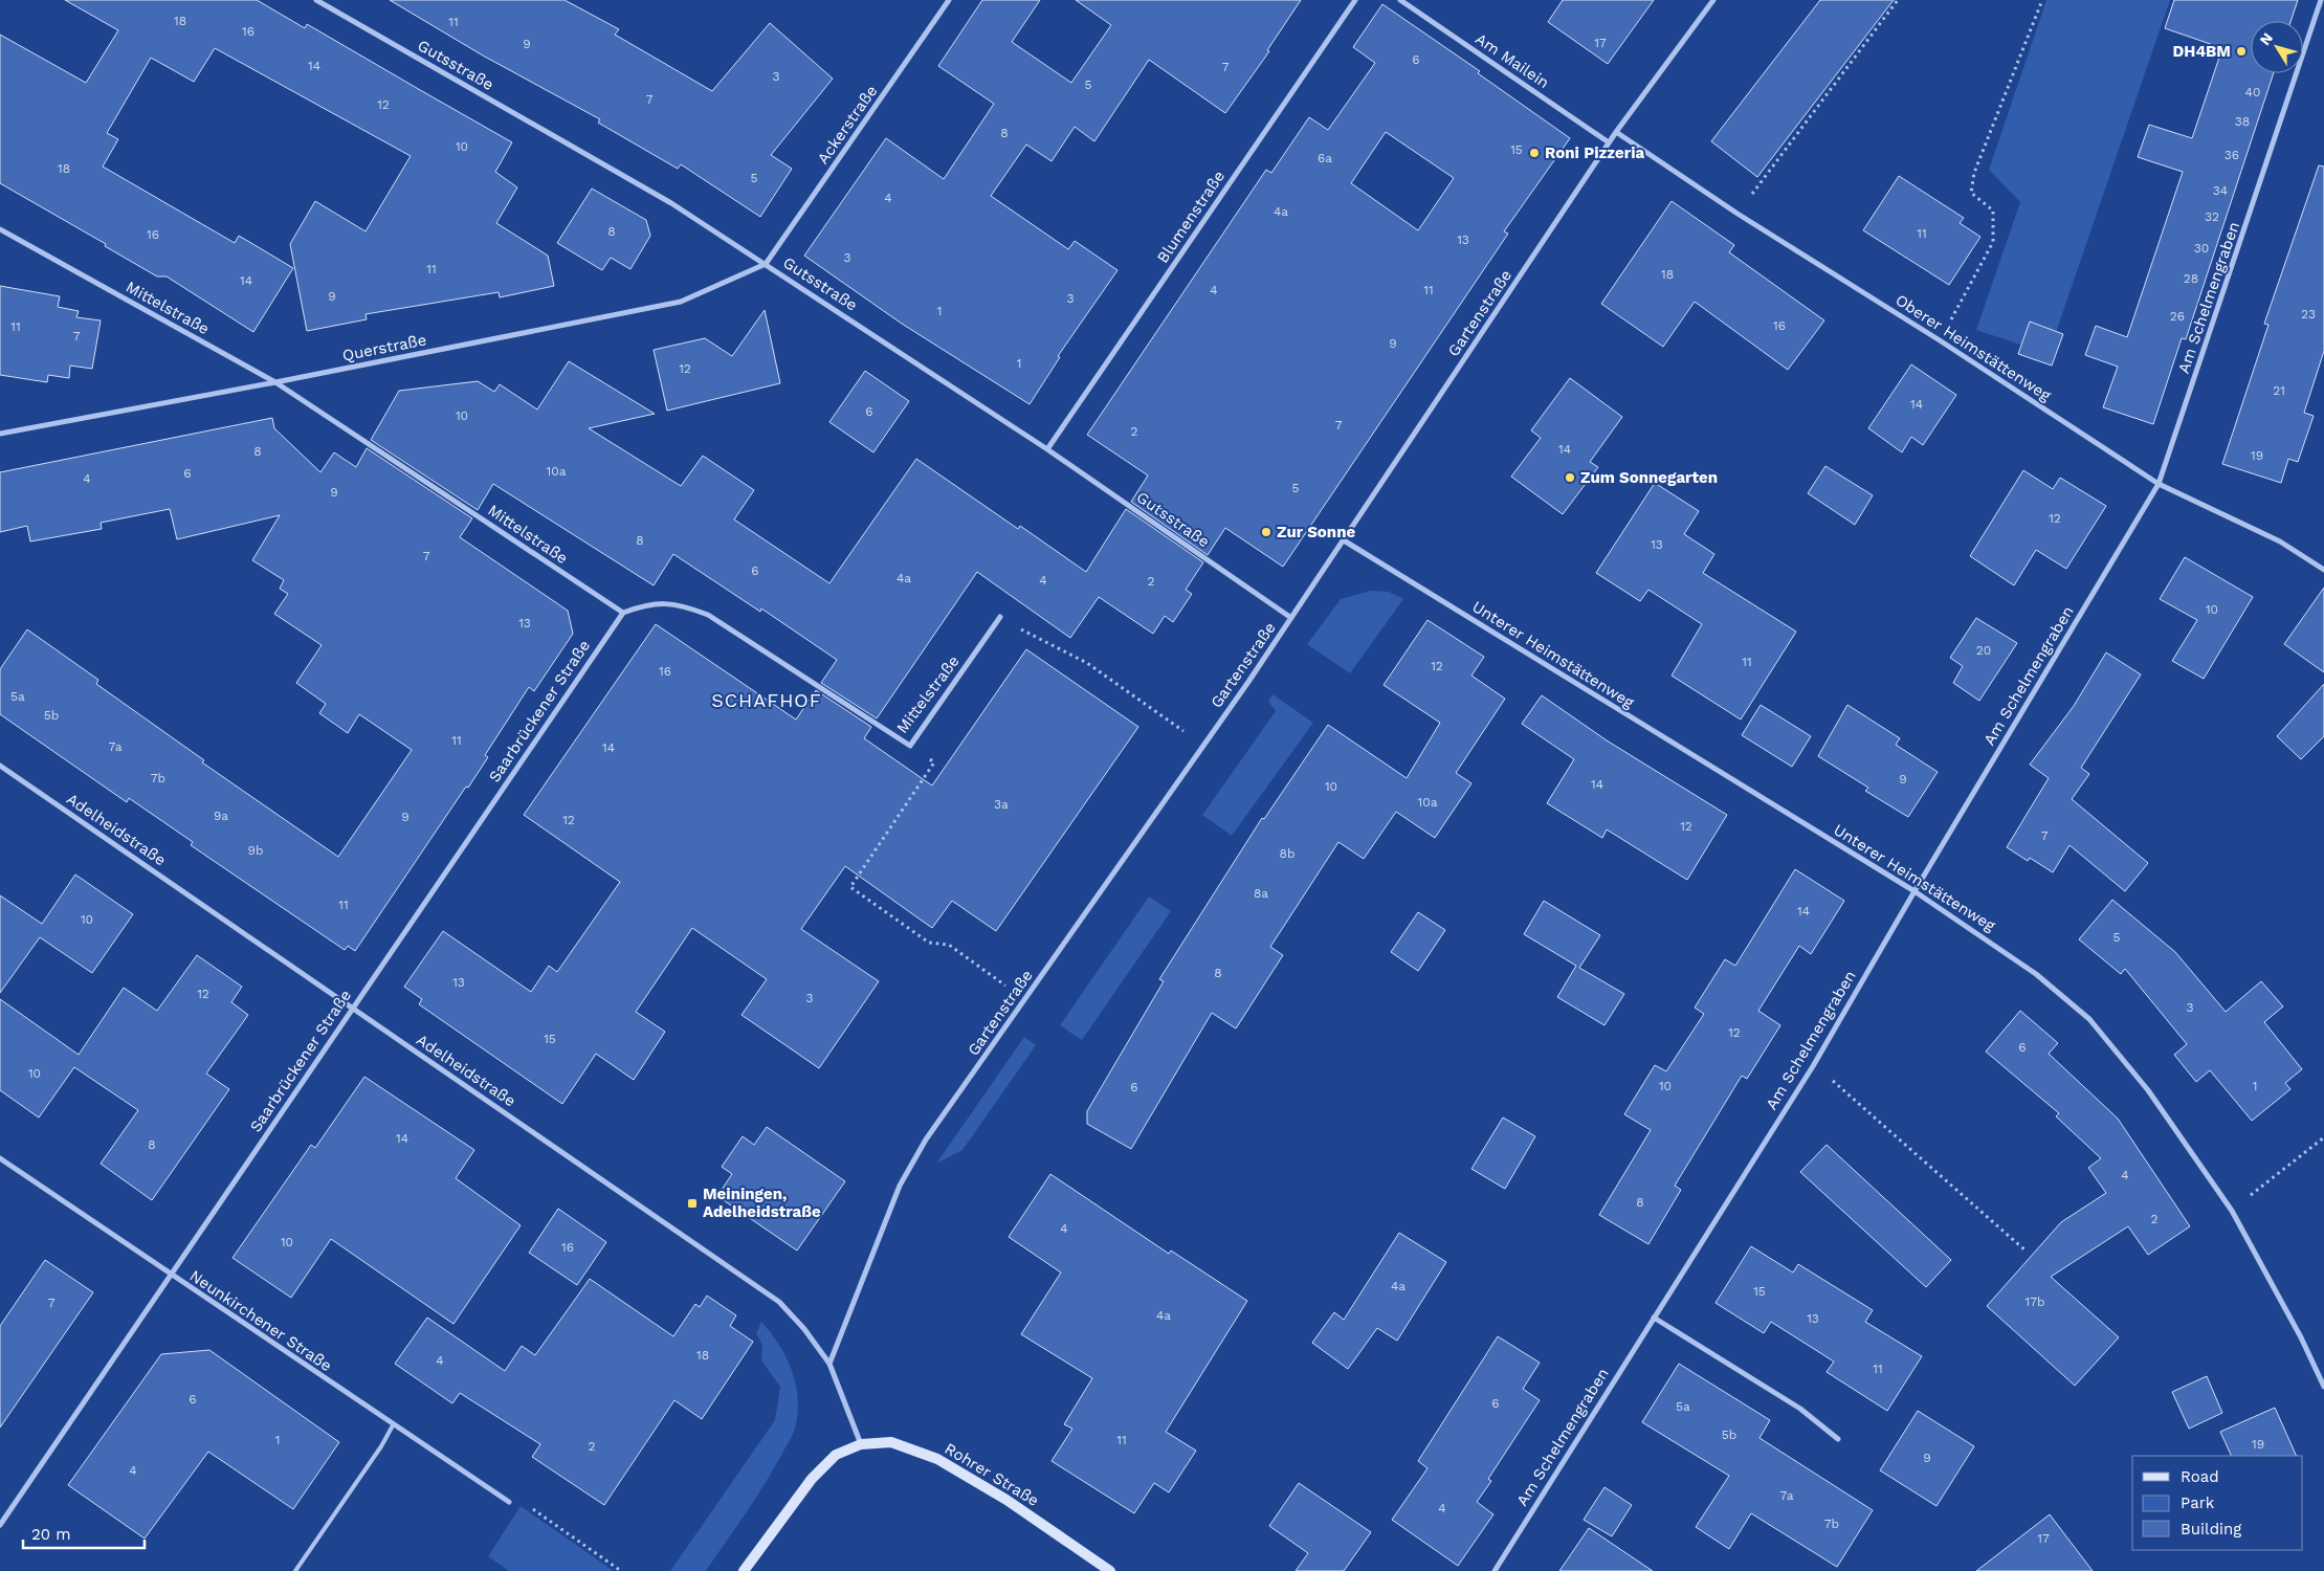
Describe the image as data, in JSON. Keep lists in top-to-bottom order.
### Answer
{
  "streets": {
    "main road": ["Rohrer Straße"],
    "street": [
      "Am Mailein",
      "Gutsstraße",
      "Ackerstraße",
      "Blumenstraße",
      "Am Schelmengraben",
      "Mittelstraße",
      "Gartenstraße",
      "Querstraße",
      "Oberer Heimstättenweg",
      "Unterer Heimstättenweg",
      "Saarbrückener Straße",
      "Adelheidstraße",
      "Neunkirchener Straße"
    ]
  },
  "crossings": [
    ["Am Mailein", "Gartenstraße"],
    ["Gutsstraße", "Ackerstraße"],
    ["Gutsstraße", "Blumenstraße"],
    ["Gutsstraße", "Gartenstraße"],
    ["Gutsstraße", "Querstraße"],
    ["Ackerstraße", "Querstraße"],
    ["Am Schelmengraben", "Oberer Heimstättenweg"],
    ["Am Schelmengraben", "Unterer Heimstättenweg"],
    ["Mittelstraße", "Querstraße"],
    ["Mittelstraße", "Saarbrückener Straße"],
    ["Gartenstraße", "Oberer Heimstättenweg"],
    ["Gartenstraße", "Unterer Heimstättenweg"],
    ["Gartenstraße", "Adelheidstraße"],
    ["Saarbrückener Straße", "Adelheidstraße"],
    ["Saarbrückener Straße", "Neunkirchener Straße"],
    ["Adelheidstraße", "Rohrer Straße"]
  ],
  "districts": ["SCHAFHOF"],
  "places": {
    "other": [
      "DH4BM",
      "Roni Pizzeria",
      "Zum Sonnegarten",
      "Zur Sonne"
    ],
    "transit": ["Meiningen, Adelheidstraße"]
  },
  "house_numbers": [
    "18",
    "11",
    "16",
    "17",
    "9",
    "6",
    "14",
    "7",
    "3",
    "5",
    "40",
    "7",
    "12",
    "38",
    "8",
    "10",
    "15",
    "36",
    "6a",
    "18",
    "5",
    "34",
    "4",
    "4a",
    "32",
    "8",
    "11",
    "16",
    "13",
    "30",
    "3",
    "11",
    "18",
    "28",
    "14",
    "4",
    "11",
    "9",
    "3",
    "1",
    "23",
    "26",
    "16",
    "11",
    "7",
    "9",
    "1",
    "12",
    "21",
    "14",
    "6",
    "10",
    "7",
    "2",
    "14",
    "8",
    "19",
    "10a",
    "6",
    "4",
    "5",
    "9",
    "12",
    "8",
    "13",
    "7",
    "6",
    "4a",
    "4",
    "2",
    "10",
    "13",
    "20",
    "11",
    "12",
    "16",
    "5a",
    "5b",
    "11",
    "7a",
    "14",
    "7b",
    "9",
    "14",
    "10",
    "10a",
    "3a",
    "9a",
    "9",
    "12",
    "12",
    "7",
    "9b",
    "8b",
    "8a",
    "11",
    "14",
    "10",
    "5",
    "8",
    "13",
    "12",
    "3",
    "3",
    "12",
    "15",
    "6",
    "10",
    "10",
    "1",
    "6",
    "14",
    "8",
    "4",
    "8",
    "2",
    "4",
    "10",
    "16",
    "4a",
    "15",
    "17b",
    "7",
    "4a",
    "13",
    "18",
    "4",
    "11",
    "6",
    "6",
    "5a",
    "5b",
    "1",
    "11",
    "19",
    "2",
    "9",
    "4",
    "7a",
    "4",
    "7b",
    "17"
  ],
  "legend": ["Road", "Park", "Building"],
  "scale_bar": "20 m",
  "north": "top left"
}
